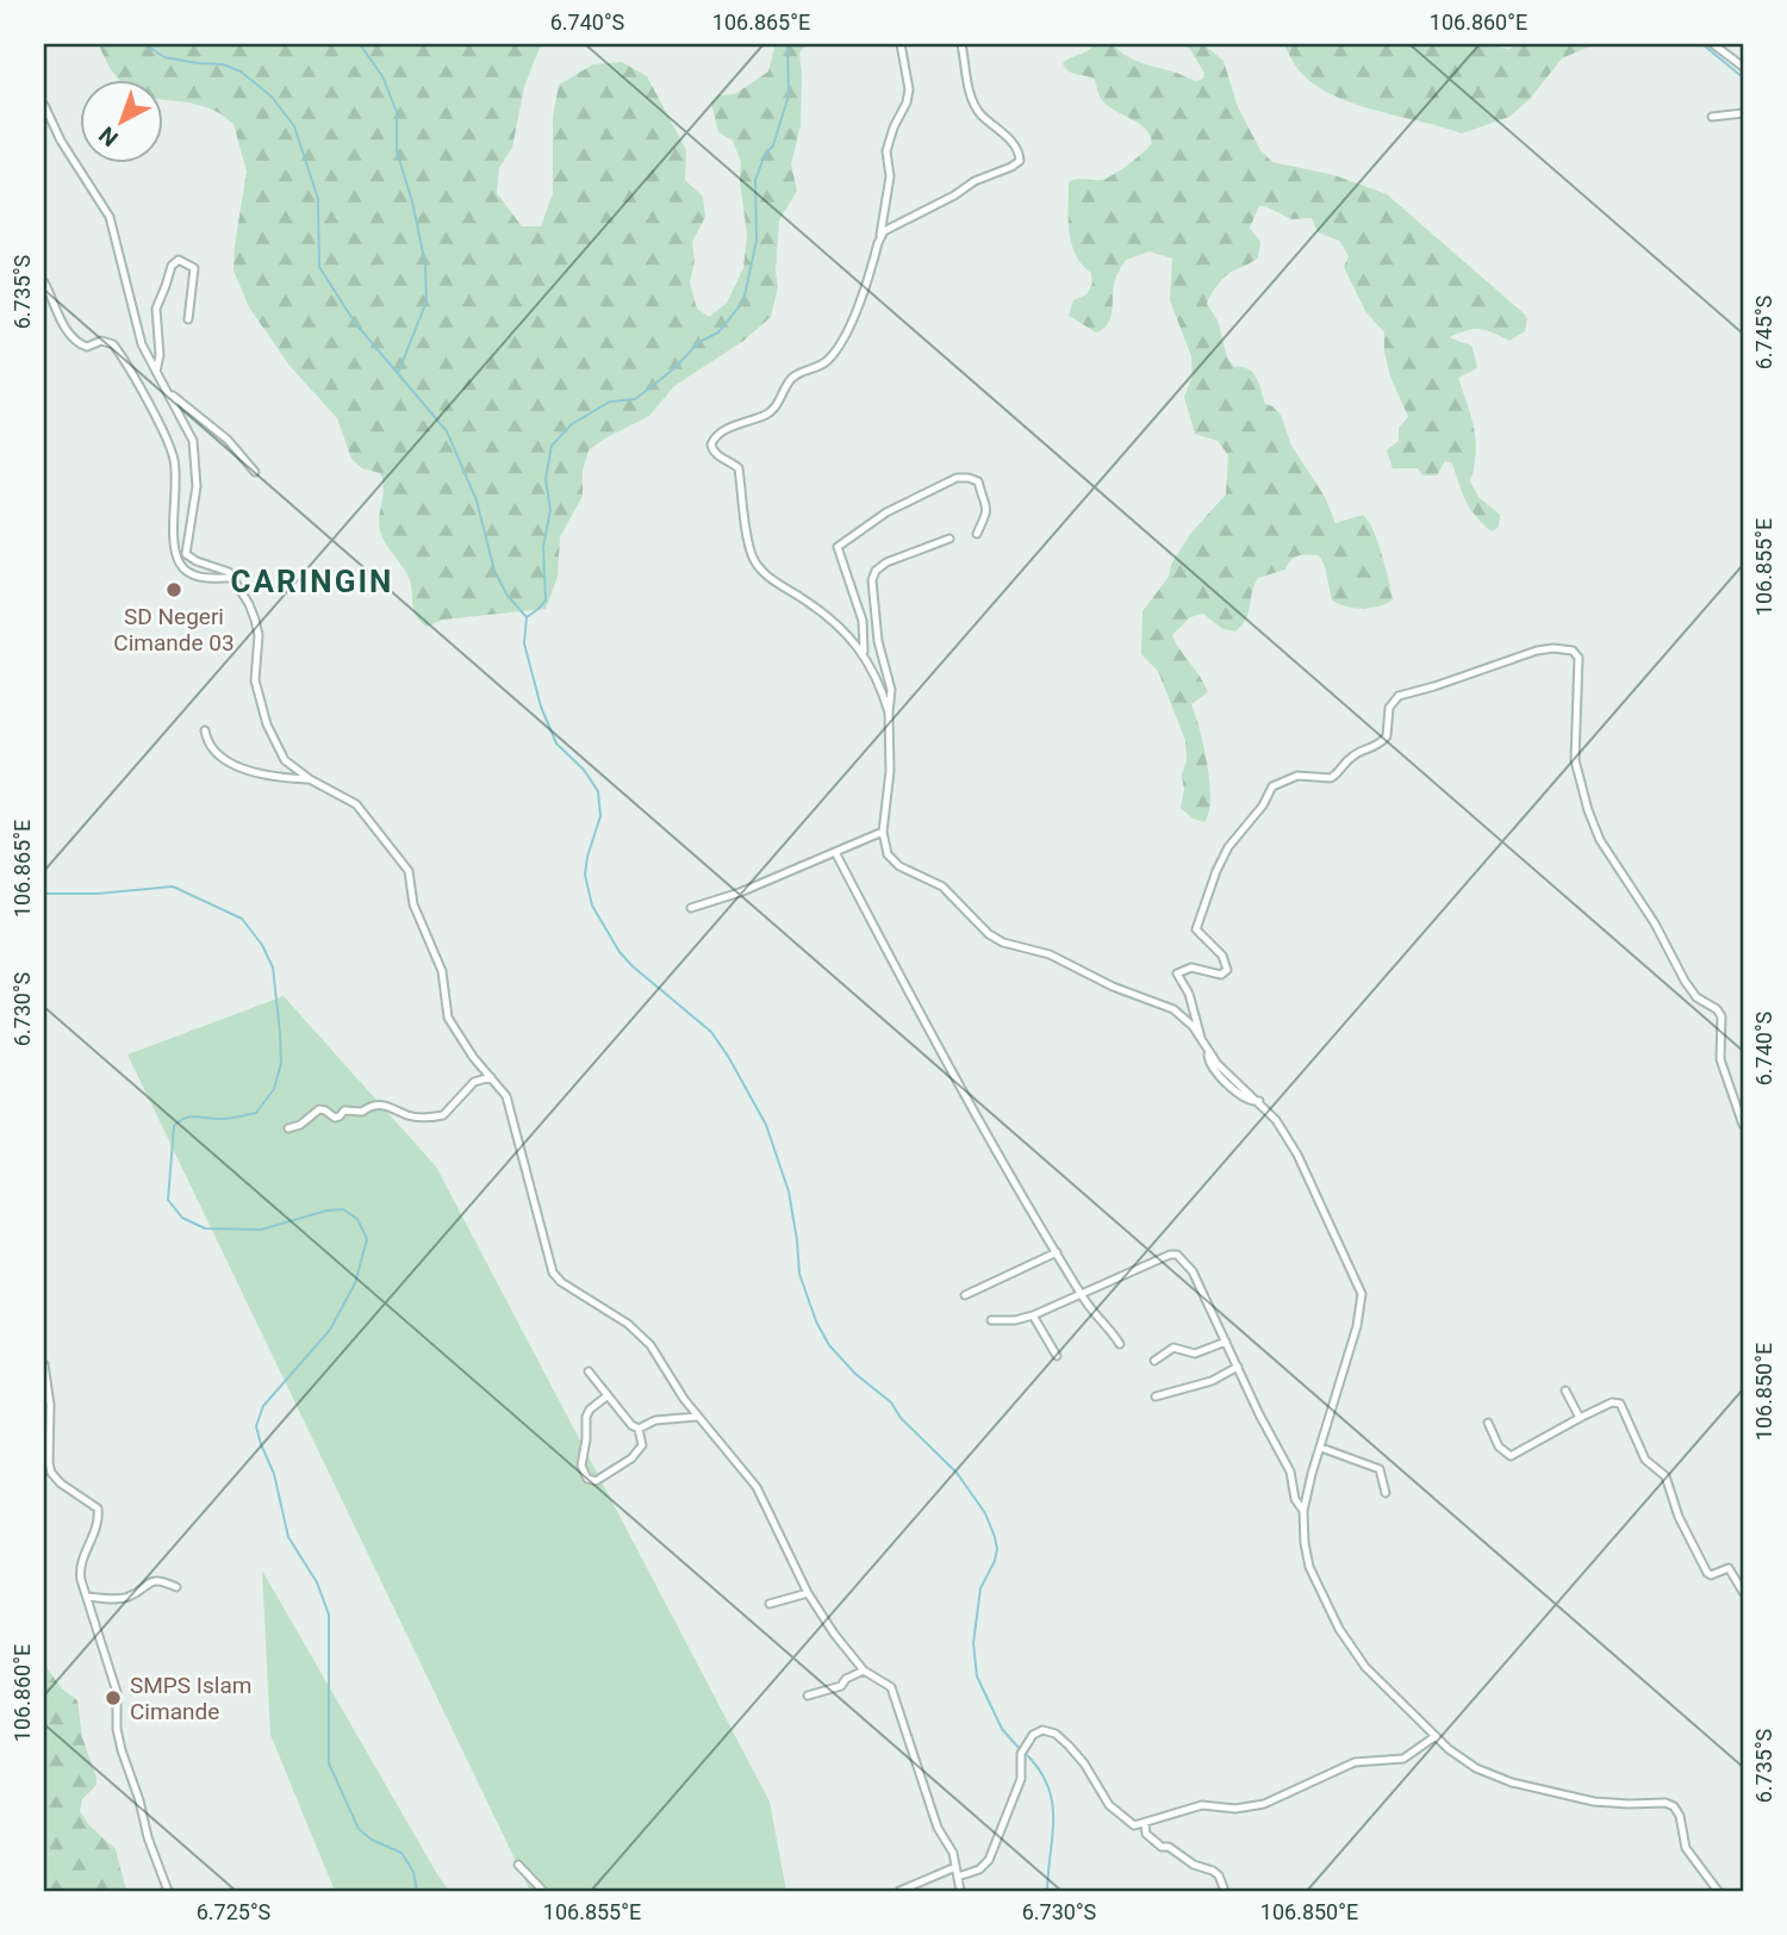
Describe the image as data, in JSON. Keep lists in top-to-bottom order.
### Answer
{
  "districts": ["CARINGIN"],
  "places": ["SD Negeri Cimande 03", "SMPS Islam Cimande"],
  "north": "bottom left",
  "coordinates": [
    "6.740°S",
    "106.865°E",
    "106.860°E",
    "6.735°S",
    "6.745°S",
    "106.855°E",
    "6.730°S",
    "106.850°E",
    "6.725°S"
  ]
}
